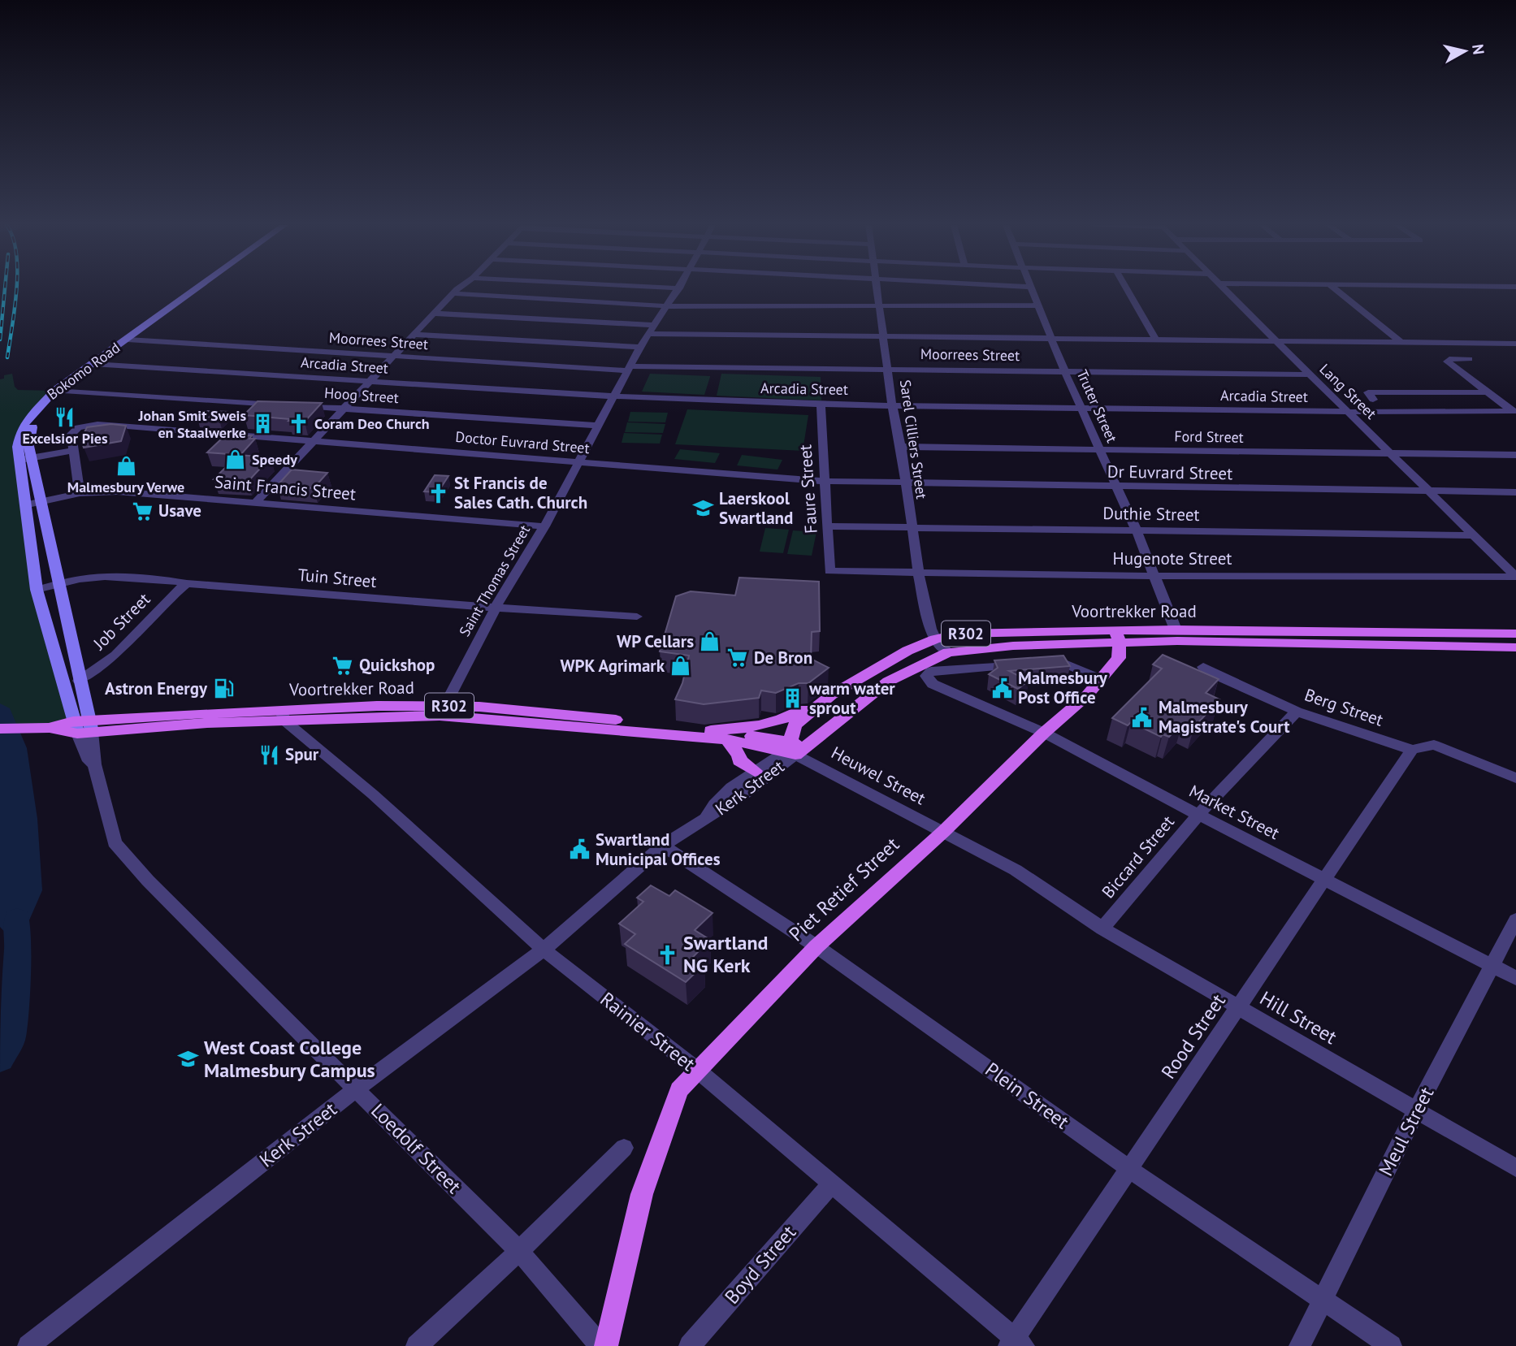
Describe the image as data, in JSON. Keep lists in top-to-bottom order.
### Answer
{
  "streets": {
    "main road": [
      "Bokomo Road",
      "Voortrekker Road",
      "R302",
      "Piet Retief Street"
    ],
    "street": [
      "Moorrees Street",
      "Arcadia Street",
      "Lang Street",
      "Hoog Street",
      "Truter Street",
      "Ford Street",
      "Sarel Cilliers Street",
      "Doctor Euvrard Street",
      "Dr Euvrard Street",
      "Saint Francis Street",
      "Faure Street",
      "Duthie Street",
      "Hugenote Street",
      "Tuin Street",
      "Saint Thomas Street",
      "Job Street",
      "Berg Street",
      "Heuwel Street",
      "Kerk Street",
      "Market Street",
      "Biccard Street",
      "Hill Street",
      "Rainier Street",
      "Rood Street",
      "Plein Street",
      "Meul Street",
      "Loedolf Street",
      "Boyd Street"
    ]
  },
  "crossings": [
    ["Moorrees Street", "Bokomo Road"],
    ["Moorrees Street", "Lang Street"],
    ["Moorrees Street", "Truter Street"],
    ["Moorrees Street", "Sarel Cilliers Street"],
    ["Moorrees Street", "Saint Thomas Street"],
    ["Arcadia Street", "Bokomo Road"],
    ["Arcadia Street", "Lang Street"],
    ["Arcadia Street", "Truter Street"],
    ["Arcadia Street", "Sarel Cilliers Street"],
    ["Arcadia Street", "Faure Street"],
    ["Arcadia Street", "Saint Thomas Street"],
    ["Bokomo Road", "Saint Francis Street"],
    ["Bokomo Road", "Tuin Street"],
    ["Bokomo Road", "Voortrekker Road"],
    ["Bokomo Road", "Job Street"],
    ["Bokomo Road", "Loedolf Street"],
    ["Lang Street", "Ford Street"],
    ["Lang Street", "Dr Euvrard Street"],
    ["Lang Street", "Duthie Street"],
    ["Lang Street", "Hugenote Street"],
    ["Hoog Street", "Saint Thomas Street"],
    ["Truter Street", "Ford Street"],
    ["Truter Street", "Dr Euvrard Street"],
    ["Truter Street", "Duthie Street"],
    ["Truter Street", "Hugenote Street"],
    ["Truter Street", "Voortrekker Road"],
    ["Ford Street", "Sarel Cilliers Street"],
    ["Sarel Cilliers Street", "Dr Euvrard Street"],
    ["Sarel Cilliers Street", "Duthie Street"],
    ["Sarel Cilliers Street", "Hugenote Street"],
    ["Sarel Cilliers Street", "Voortrekker Road"],
    ["Doctor Euvrard Street", "Dr Euvrard Street"],
    ["Doctor Euvrard Street", "Faure Street"],
    ["Doctor Euvrard Street", "Saint Thomas Street"],
    ["Dr Euvrard Street", "Faure Street"],
    ["Saint Francis Street", "Saint Thomas Street"],
    ["Faure Street", "Duthie Street"],
    ["Faure Street", "Hugenote Street"],
    ["Tuin Street", "Saint Thomas Street"],
    ["Tuin Street", "Job Street"],
    ["Saint Thomas Street", "Voortrekker Road"],
    ["Voortrekker Road", "Heuwel Street"],
    ["Voortrekker Road", "Kerk Street"],
    ["Voortrekker Road", "Piet Retief Street"],
    ["Voortrekker Road", "Rainier Street"],
    ["Voortrekker Road", "Loedolf Street"],
    ["Berg Street", "Biccard Street"],
    ["Berg Street", "Rood Street"],
    ["Heuwel Street", "Kerk Street"],
    ["Heuwel Street", "Piet Retief Street"],
    ["Heuwel Street", "Hill Street"],
    ["Kerk Street", "Rainier Street"],
    ["Kerk Street", "Plein Street"],
    ["Kerk Street", "Loedolf Street"],
    ["Market Street", "Biccard Street"],
    ["Market Street", "Piet Retief Street"],
    ["Market Street", "Rood Street"],
    ["Market Street", "Meul Street"],
    ["Biccard Street", "Hill Street"],
    ["Piet Retief Street", "Hill Street"],
    ["Piet Retief Street", "Rainier Street"],
    ["Piet Retief Street", "Plein Street"],
    ["Hill Street", "Rood Street"],
    ["Hill Street", "Meul Street"],
    ["Rainier Street", "Rood Street"],
    ["Rainier Street", "Boyd Street"],
    ["Rood Street", "Plein Street"],
    ["Plein Street", "Meul Street"]
  ],
  "places": {
    "restaurant": ["Excelsior Pies", "Spur"],
    "building": ["Johan Smit Sweis en Staalwerke", "warm water sprout"],
    "church": ["Coram Deo Church", "St Francis de Sales Cath. Church", "Swartland NG Kerk"],
    "shop": [
      "Speedy",
      "Malmesbury Verwe",
      "WP Cellars",
      "WPK Agrimark"
    ],
    "school or university": ["Laerskool Swartland", "West Coast College Malmesbury Campus"],
    "supermarket": ["Usave", "De Bron", "Quickshop"],
    "public building": ["Malmesbury Post Office", "Malmesbury Magistrate's Court", "Swartland Municipal Offices"],
    "fuel station": ["Astron Energy"]
  },
  "north": "right"
}
